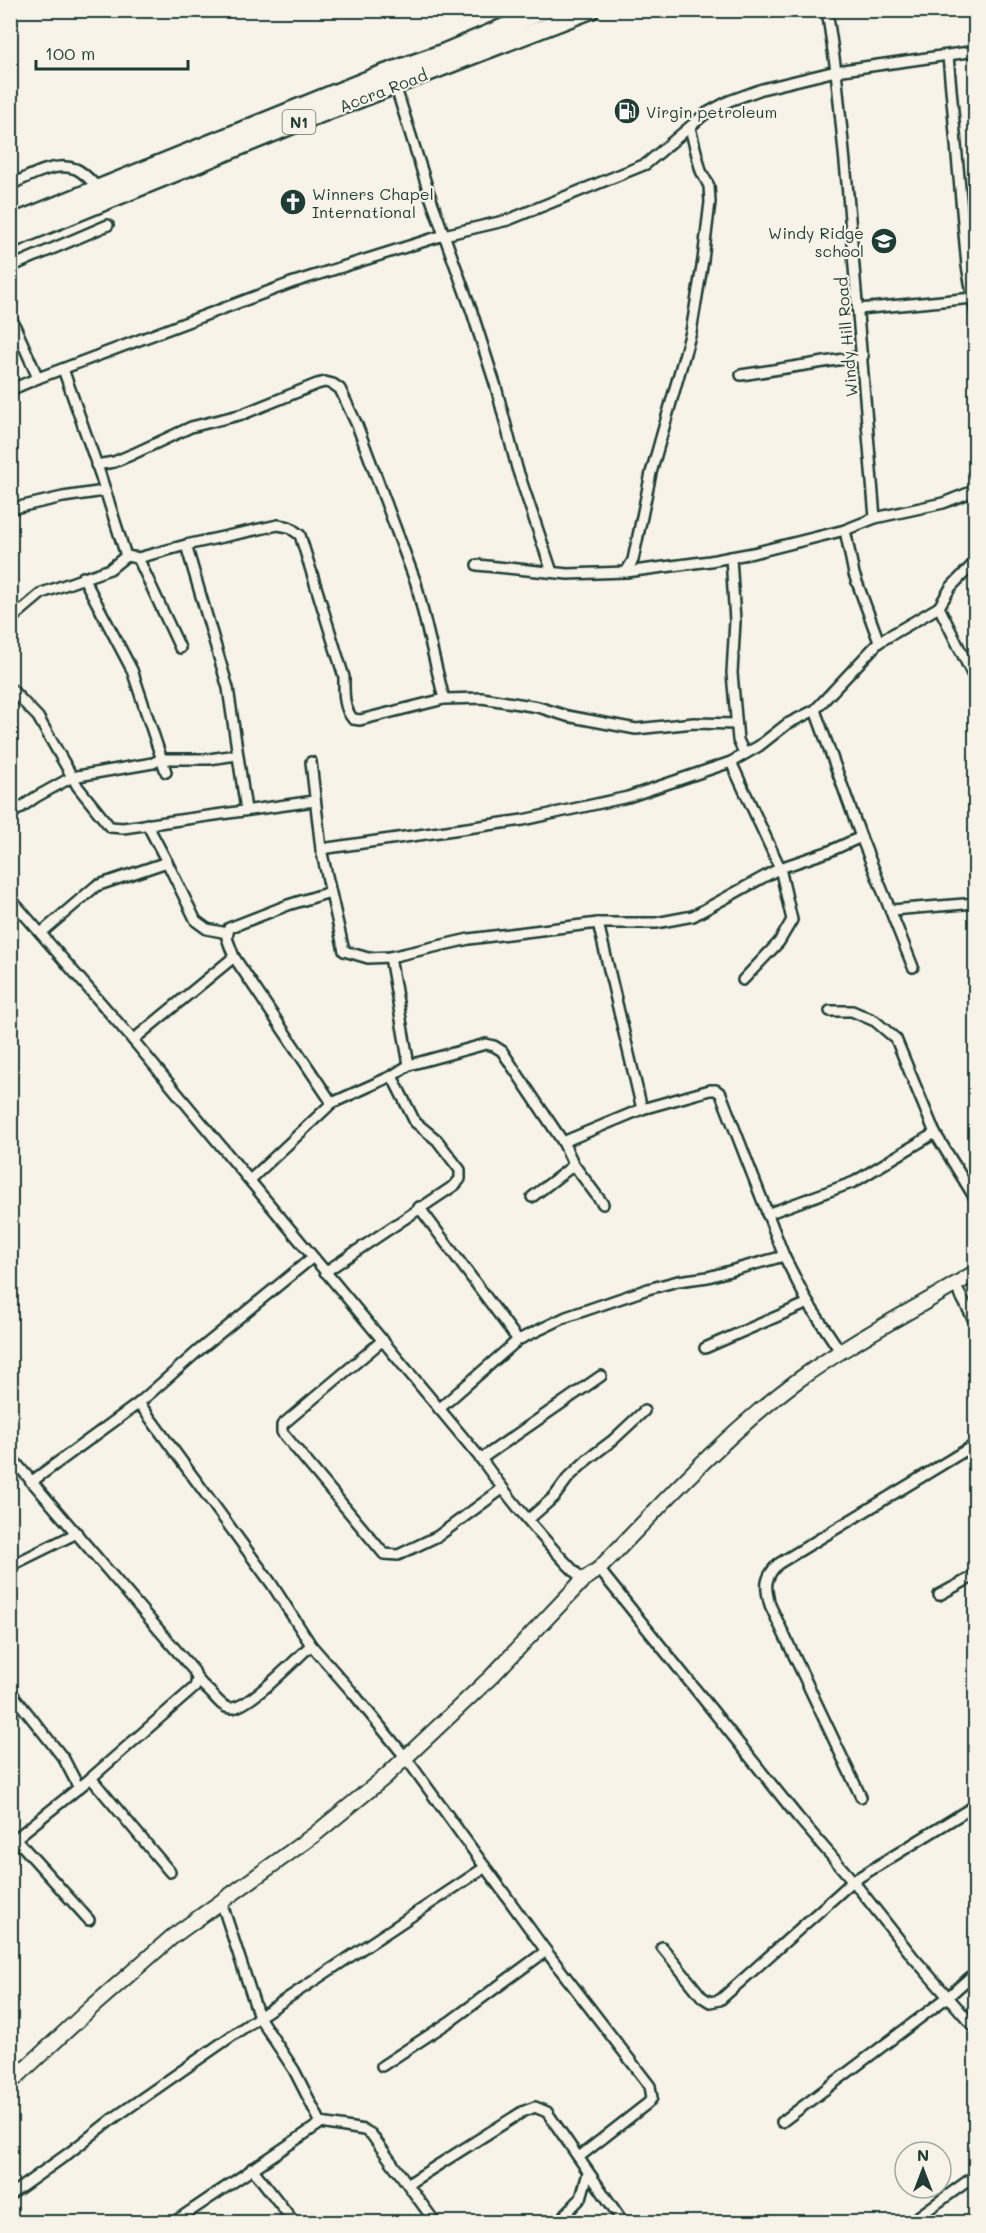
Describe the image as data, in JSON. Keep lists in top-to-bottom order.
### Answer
{
  "streets": {
    "highway": ["Accra Road", "N1"],
    "street": ["Windy Hill Road"]
  },
  "places": {
    "fuel station": ["Virgin petroleum"],
    "church": ["Winners Chapel International"],
    "school or university": ["Windy Ridge school"]
  },
  "scale_bar": "100 m",
  "north": "top"
}
